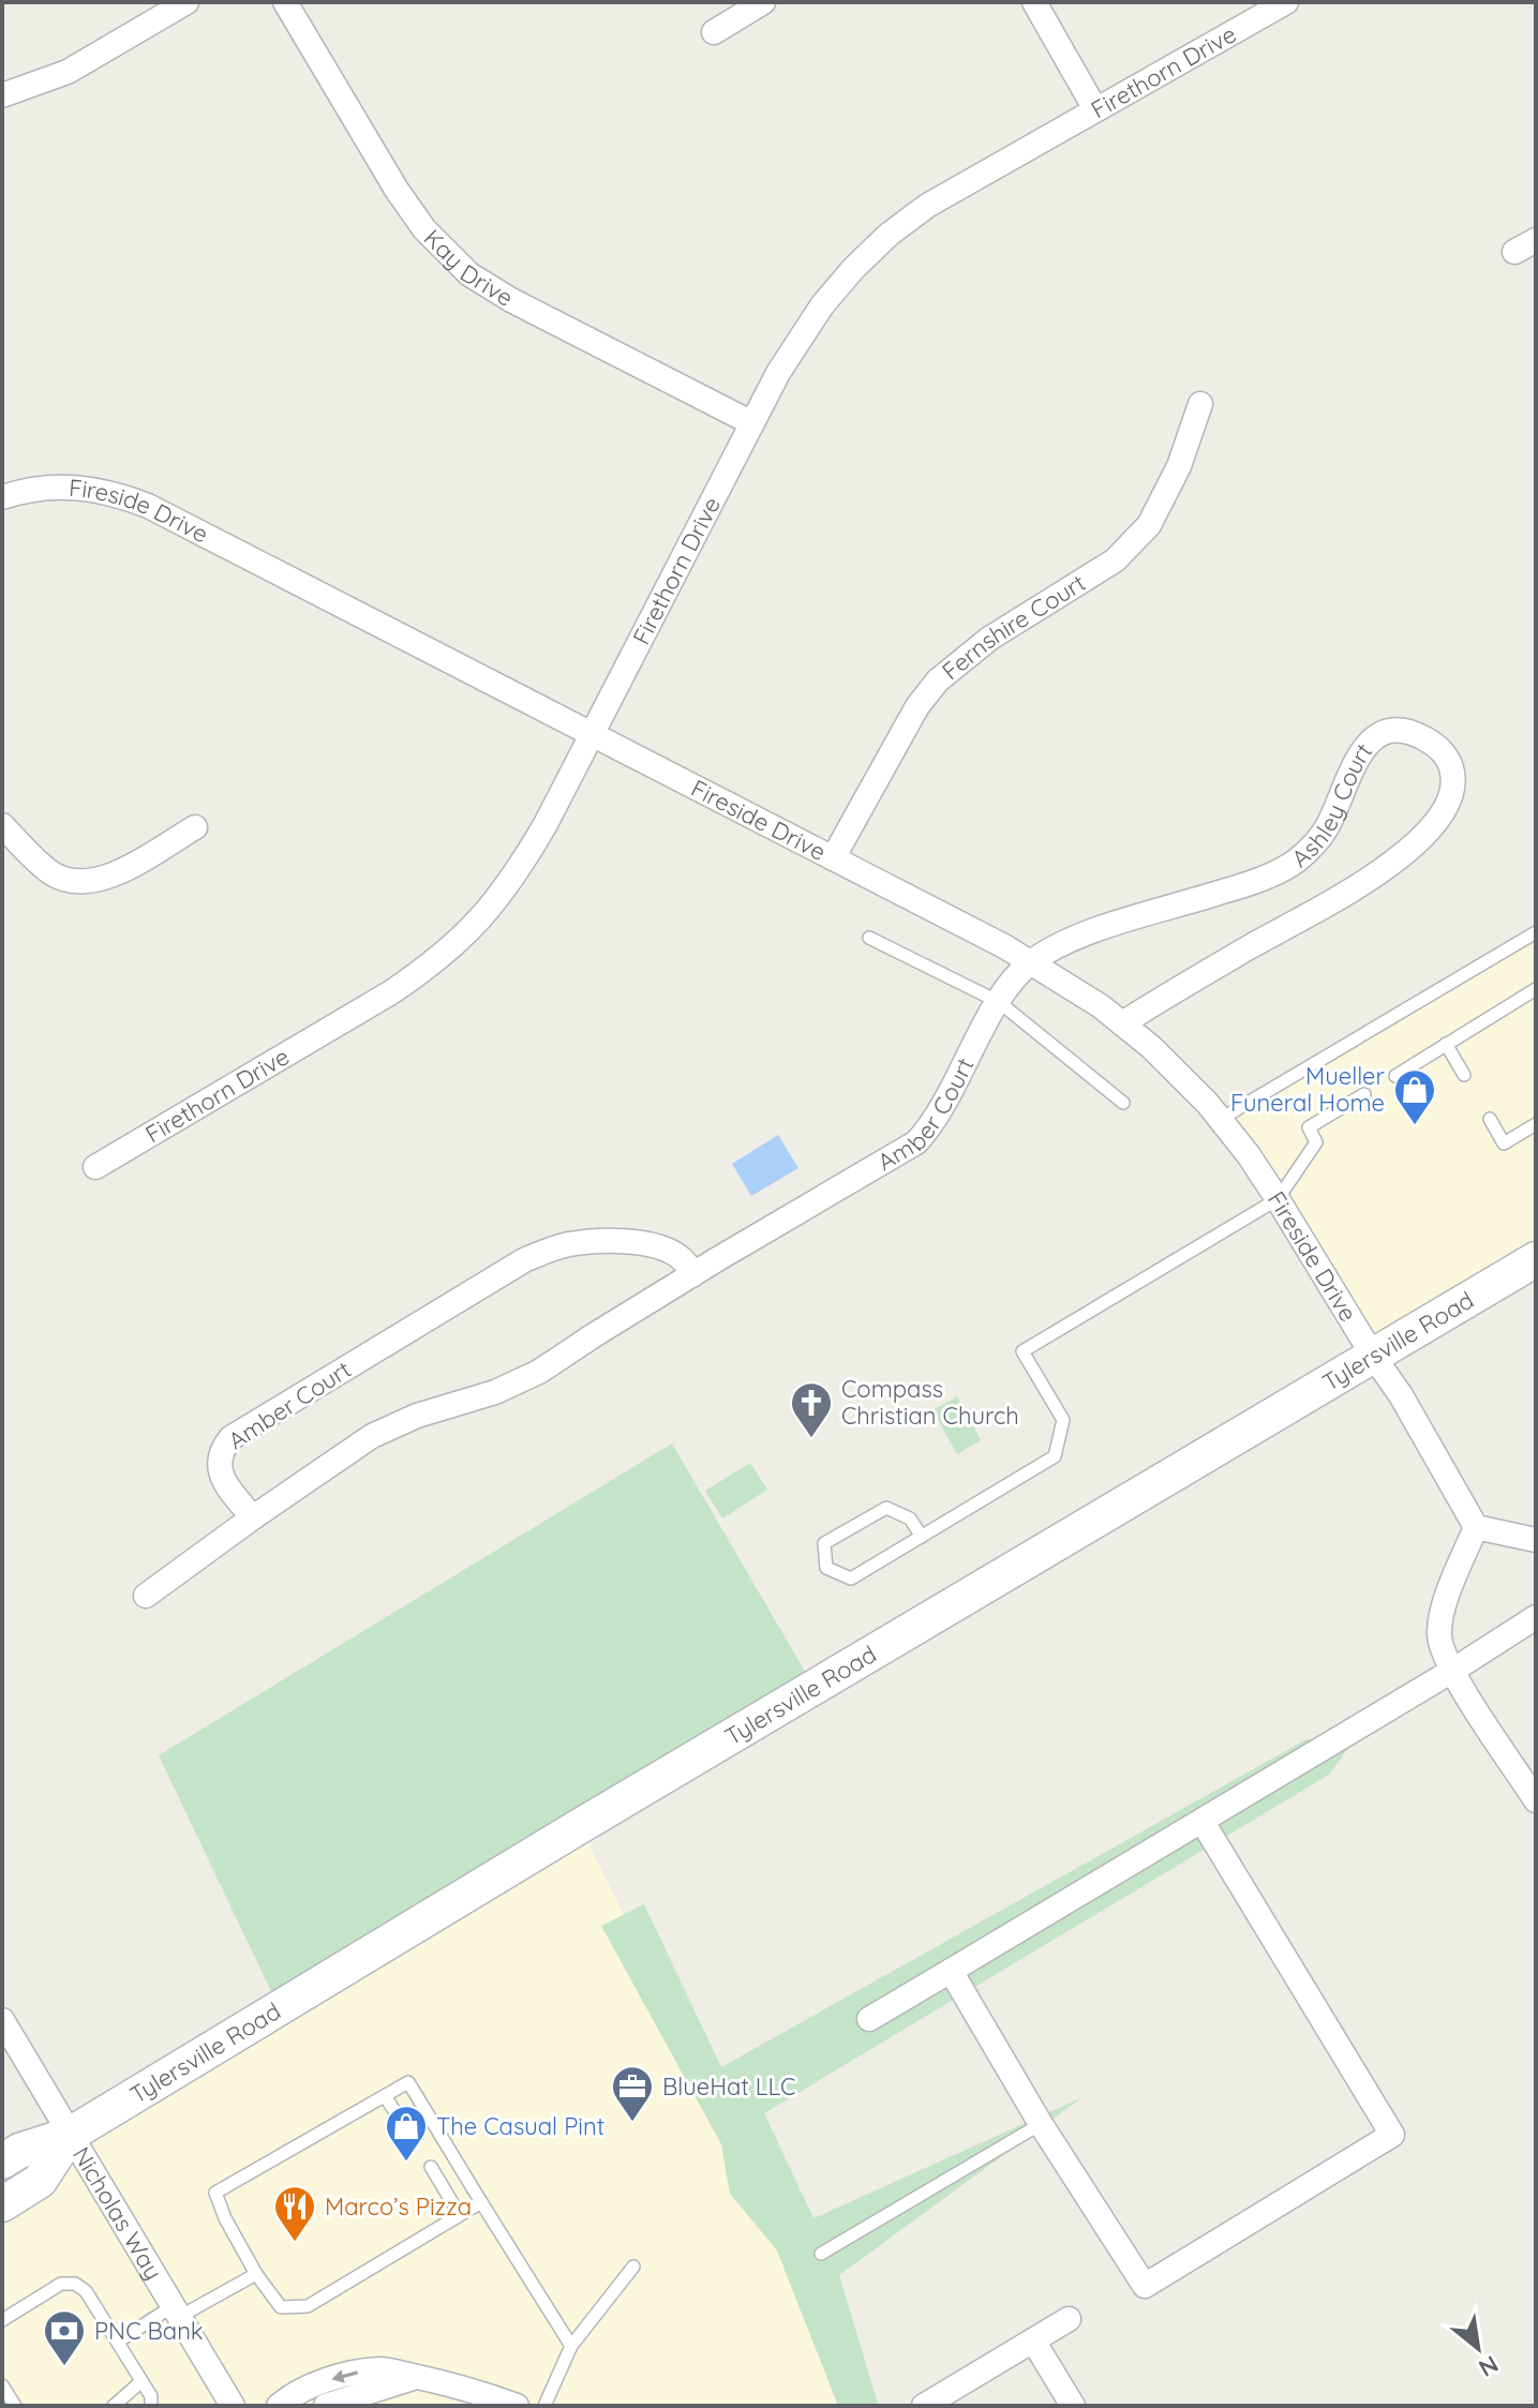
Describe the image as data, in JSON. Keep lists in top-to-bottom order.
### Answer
{
  "streets": {
    "main road": ["Tylersville Road"],
    "street": [
      "Firethorn Drive",
      "Kay Drive",
      "Fireside Drive",
      "Fernshire Court",
      "Ashley Court",
      "Amber Court",
      "Nicholas Way"
    ]
  },
  "crossings": [
    ["Firethorn Drive", "Kay Drive"],
    ["Firethorn Drive", "Fireside Drive"],
    ["Fireside Drive", "Fernshire Court"],
    ["Fireside Drive", "Ashley Court"],
    ["Fireside Drive", "Amber Court"],
    ["Fireside Drive", "Tylersville Road"],
    ["Ashley Court", "Amber Court"],
    ["Tylersville Road", "Nicholas Way"]
  ],
  "places": {
    "shop": ["Mueller Funeral Home", "The Casual Pint"],
    "church": ["Compass Christian Church"],
    "office": ["BlueHat LLC"],
    "restaurant": ["Marco’s Pizza"],
    "bank": ["PNC Bank"]
  },
  "north": "bottom right"
}
